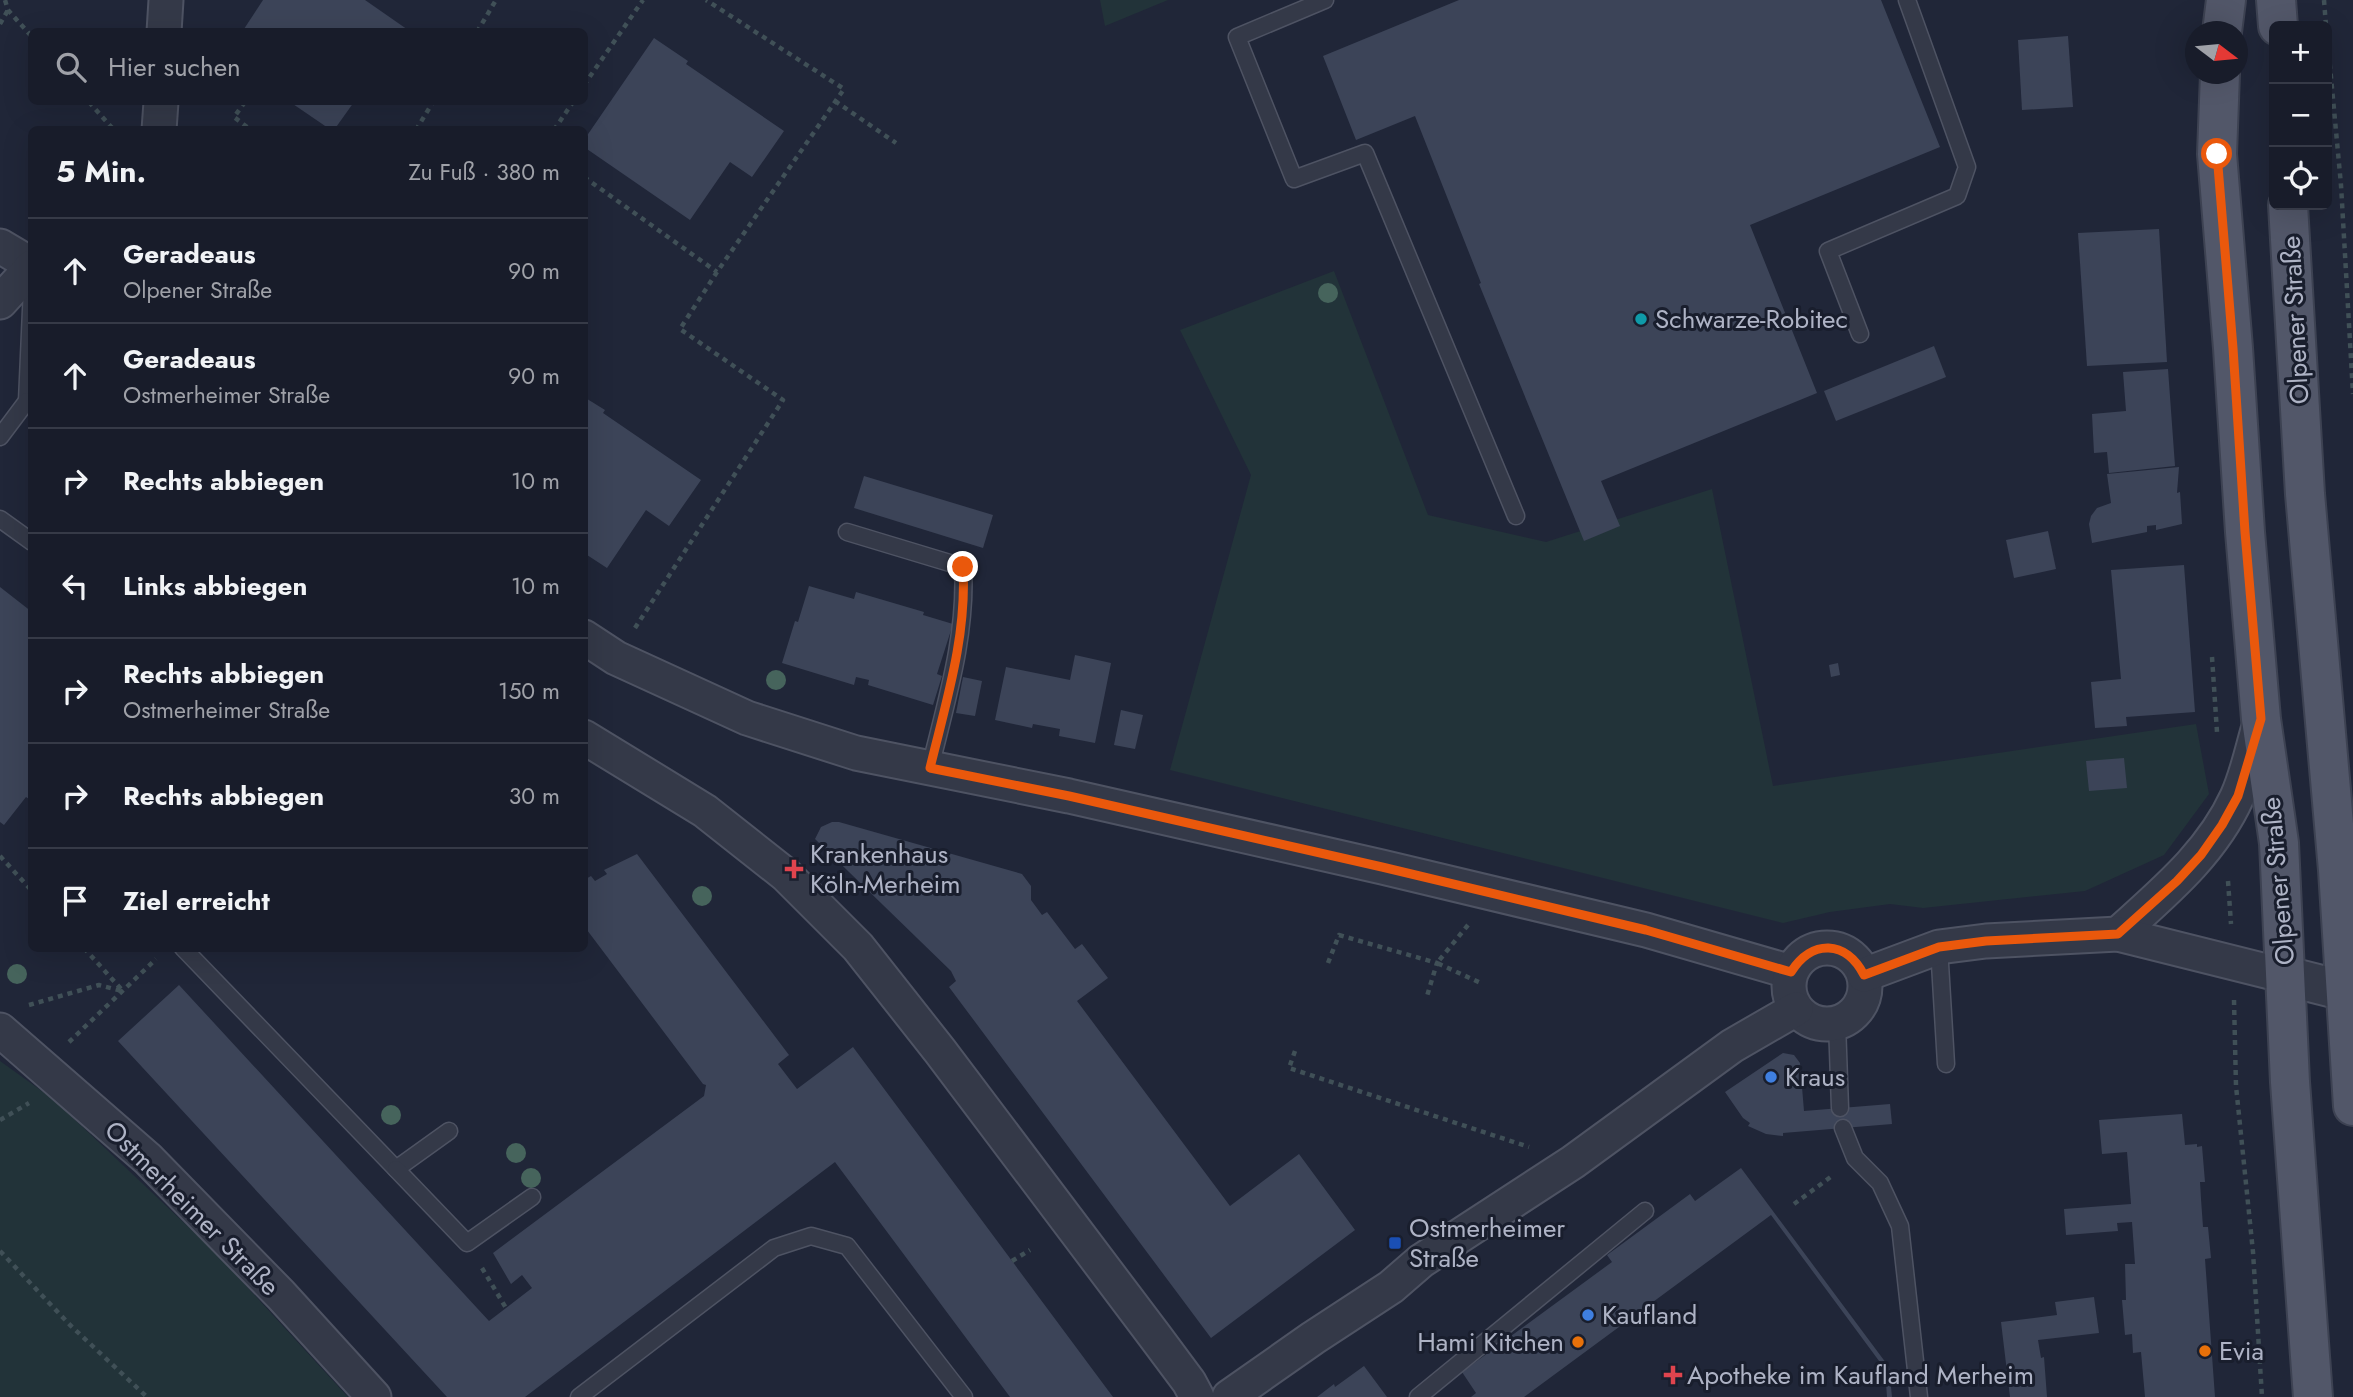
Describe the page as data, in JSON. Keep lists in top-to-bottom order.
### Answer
{
  "streets": {
    "main road": ["Olpener Straße"],
    "street": ["Ostmerheimer Straße"]
  },
  "places": {
    "other": [
      "Schwarze-Robitec",
      "Kraus",
      "Kaufland",
      "Hami Kitchen",
      "Evia"
    ],
    "health": ["Krankenhaus Köln-Merheim", "Apotheke im Kaufland Merheim"],
    "transit": ["Ostmerheimer Straße"]
  },
  "north": "right",
  "page": {
    "map_buttons": ["+", "−"],
    "search": "Hier suchen",
    "heading": ["5 Min.", "Zu Fuß · 380 m"],
    "list": [
      ["Geradeaus", "Olpener Straße", "90 m"],
      ["Geradeaus", "Ostmerheimer Straße", "90 m"],
      ["Rechts abbiegen", "10 m"],
      ["Links abbiegen", "10 m"],
      ["Rechts abbiegen", "Ostmerheimer Straße", "150 m"],
      ["Rechts abbiegen", "30 m"],
      "Ziel erreicht"
    ]
  }
}
